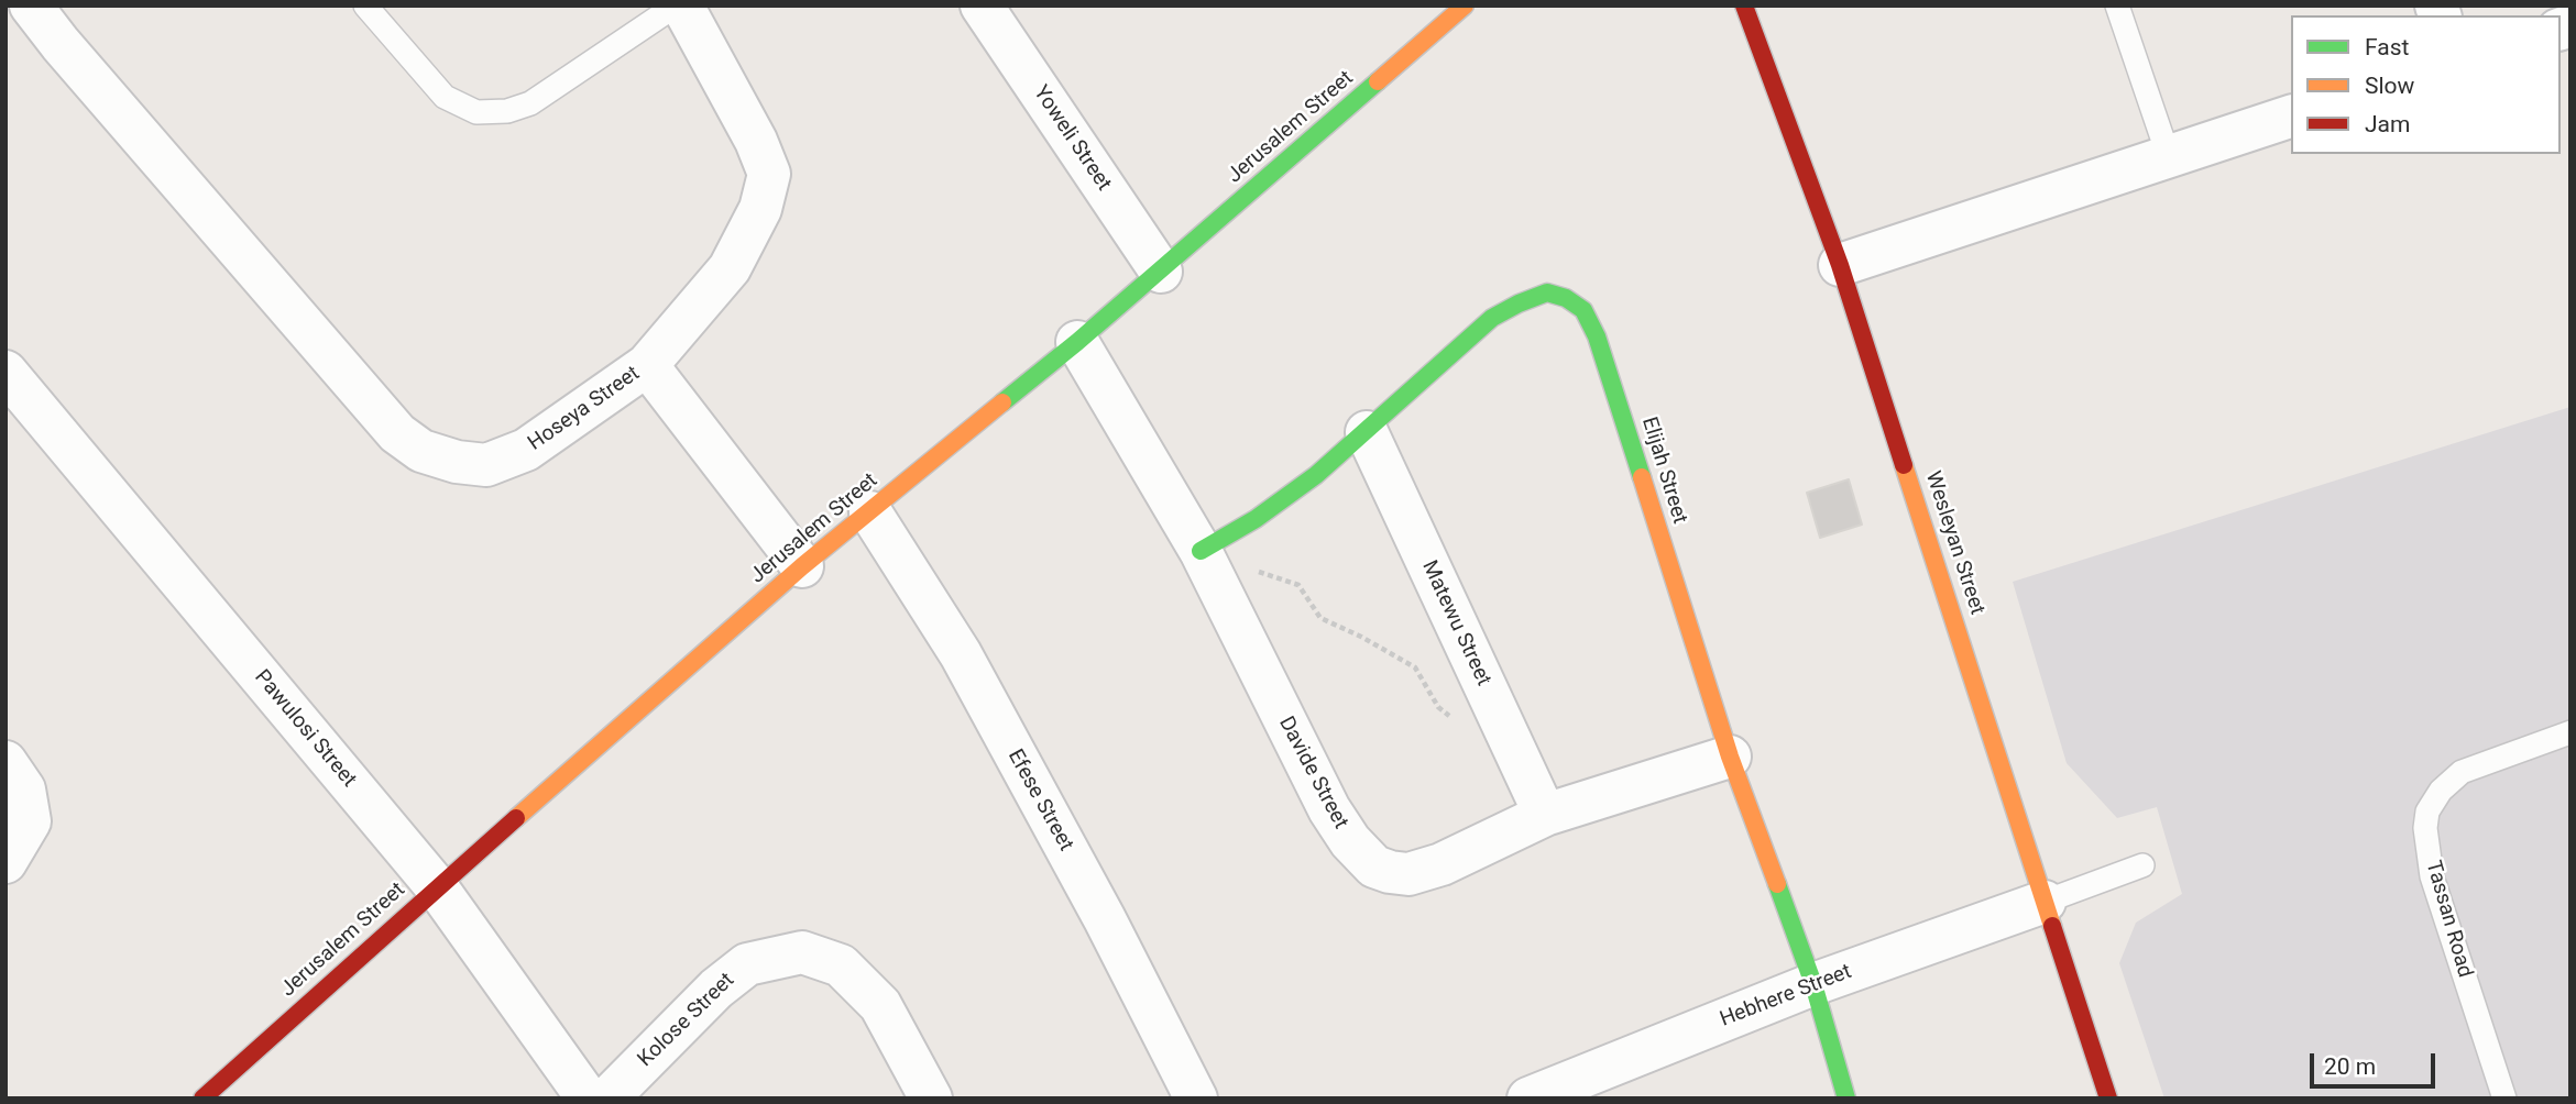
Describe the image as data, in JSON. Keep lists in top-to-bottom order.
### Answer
{
  "streets": {
    "street": [
      "Jerusalem Street",
      "Yoweli Street",
      "Hoseya Street",
      "Elijah Street",
      "Wesleyan Street",
      "Matewu Street",
      "Pawulosi Street",
      "Davide Street",
      "Efese Street",
      "Hebhere Street",
      "Kolose Street"
    ],
    "lane": ["Tassan Road"]
  },
  "crossings": [
    ["Jerusalem Street", "Yoweli Street"],
    ["Jerusalem Street", "Pawulosi Street"],
    ["Jerusalem Street", "Davide Street"],
    ["Jerusalem Street", "Efese Street"],
    ["Elijah Street", "Matewu Street"],
    ["Elijah Street", "Davide Street"],
    ["Elijah Street", "Hebhere Street"],
    ["Wesleyan Street", "Hebhere Street"],
    ["Matewu Street", "Davide Street"]
  ],
  "legend": ["Fast", "Slow", "Jam"],
  "scale_bar": "20 m"
}
